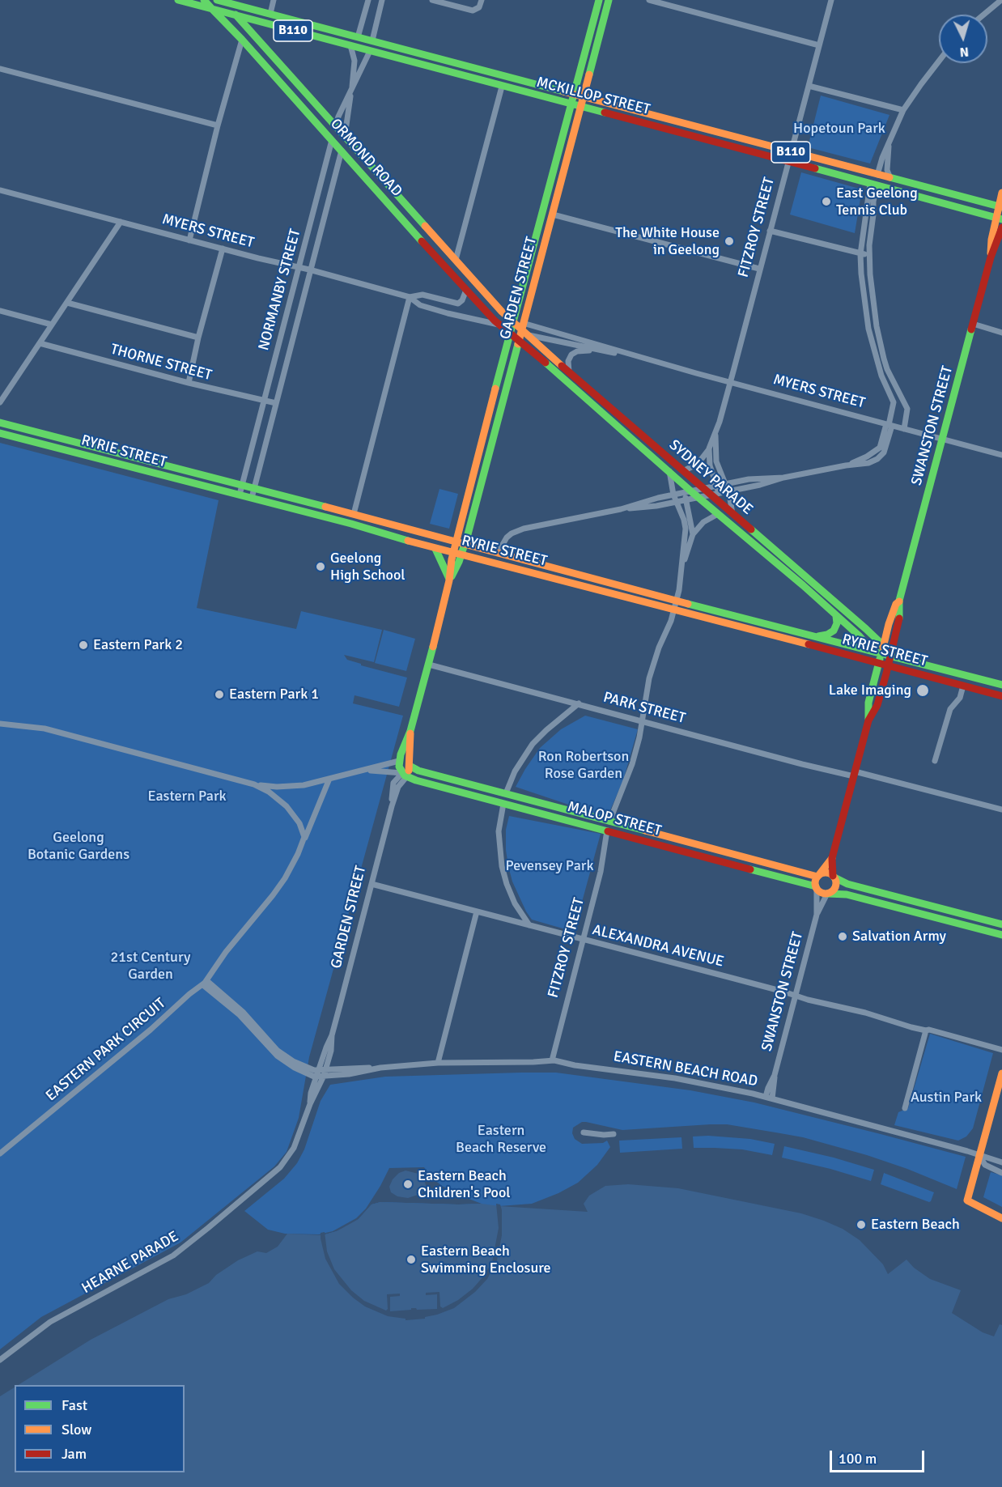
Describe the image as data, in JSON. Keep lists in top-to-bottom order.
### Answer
{
  "streets": {
    "main road": [
      "B110",
      "MCKILLOP STREET",
      "ORMOND ROAD",
      "FITZROY STREET",
      "GARDEN STREET",
      "NORMANBY STREET",
      "SWANSTON STREET",
      "RYRIE STREET",
      "SYDNEY PARADE",
      "MALOP STREET"
    ],
    "street": [
      "MYERS STREET",
      "THORNE STREET",
      "PARK STREET",
      "ALEXANDRA AVENUE",
      "EASTERN PARK CIRCUIT",
      "EASTERN BEACH ROAD",
      "HEARNE PARADE"
    ]
  },
  "crossings": [
    ["MCKILLOP STREET", "ORMOND ROAD"],
    ["MCKILLOP STREET", "FITZROY STREET"],
    ["MCKILLOP STREET", "GARDEN STREET"],
    ["MCKILLOP STREET", "NORMANBY STREET"],
    ["MCKILLOP STREET", "SWANSTON STREET"],
    ["ORMOND ROAD", "MYERS STREET"],
    ["ORMOND ROAD", "GARDEN STREET"],
    ["ORMOND ROAD", "NORMANBY STREET"],
    ["ORMOND ROAD", "SYDNEY PARADE"],
    ["FITZROY STREET", "MYERS STREET"],
    ["FITZROY STREET", "RYRIE STREET"],
    ["FITZROY STREET", "SYDNEY PARADE"],
    ["FITZROY STREET", "PARK STREET"],
    ["FITZROY STREET", "MALOP STREET"],
    ["FITZROY STREET", "ALEXANDRA AVENUE"],
    ["FITZROY STREET", "EASTERN BEACH ROAD"],
    ["MYERS STREET", "GARDEN STREET"],
    ["MYERS STREET", "NORMANBY STREET"],
    ["MYERS STREET", "SWANSTON STREET"],
    ["MYERS STREET", "SYDNEY PARADE"],
    ["GARDEN STREET", "RYRIE STREET"],
    ["GARDEN STREET", "SYDNEY PARADE"],
    ["GARDEN STREET", "PARK STREET"],
    ["GARDEN STREET", "MALOP STREET"],
    ["GARDEN STREET", "ALEXANDRA AVENUE"],
    ["GARDEN STREET", "EASTERN BEACH ROAD"],
    ["GARDEN STREET", "HEARNE PARADE"],
    ["NORMANBY STREET", "THORNE STREET"],
    ["NORMANBY STREET", "RYRIE STREET"],
    ["SWANSTON STREET", "RYRIE STREET"],
    ["SWANSTON STREET", "SYDNEY PARADE"],
    ["SWANSTON STREET", "PARK STREET"],
    ["SWANSTON STREET", "MALOP STREET"],
    ["SWANSTON STREET", "ALEXANDRA AVENUE"],
    ["SWANSTON STREET", "EASTERN BEACH ROAD"],
    ["RYRIE STREET", "SYDNEY PARADE"],
    ["EASTERN BEACH ROAD", "HEARNE PARADE"]
  ],
  "parks": [
    "Hopetoun Park",
    "Ron Robertson Rose Garden",
    "Eastern Park",
    "Geelong Botanic Gardens",
    "Pevensey Park",
    "21st Century Garden",
    "Austin Park",
    "Eastern Beach Reserve"
  ],
  "places": [
    "East Geelong Tennis Club",
    "The White House in Geelong",
    "Geelong High School",
    "Eastern Park 2",
    "Lake Imaging",
    "Eastern Park 1",
    "Salvation Army",
    "Eastern Beach Children's Pool",
    "Eastern Beach",
    "Eastern Beach Swimming Enclosure"
  ],
  "legend": ["Fast", "Slow", "Jam"],
  "scale_bar": "100 m",
  "north": "bottom"
}
